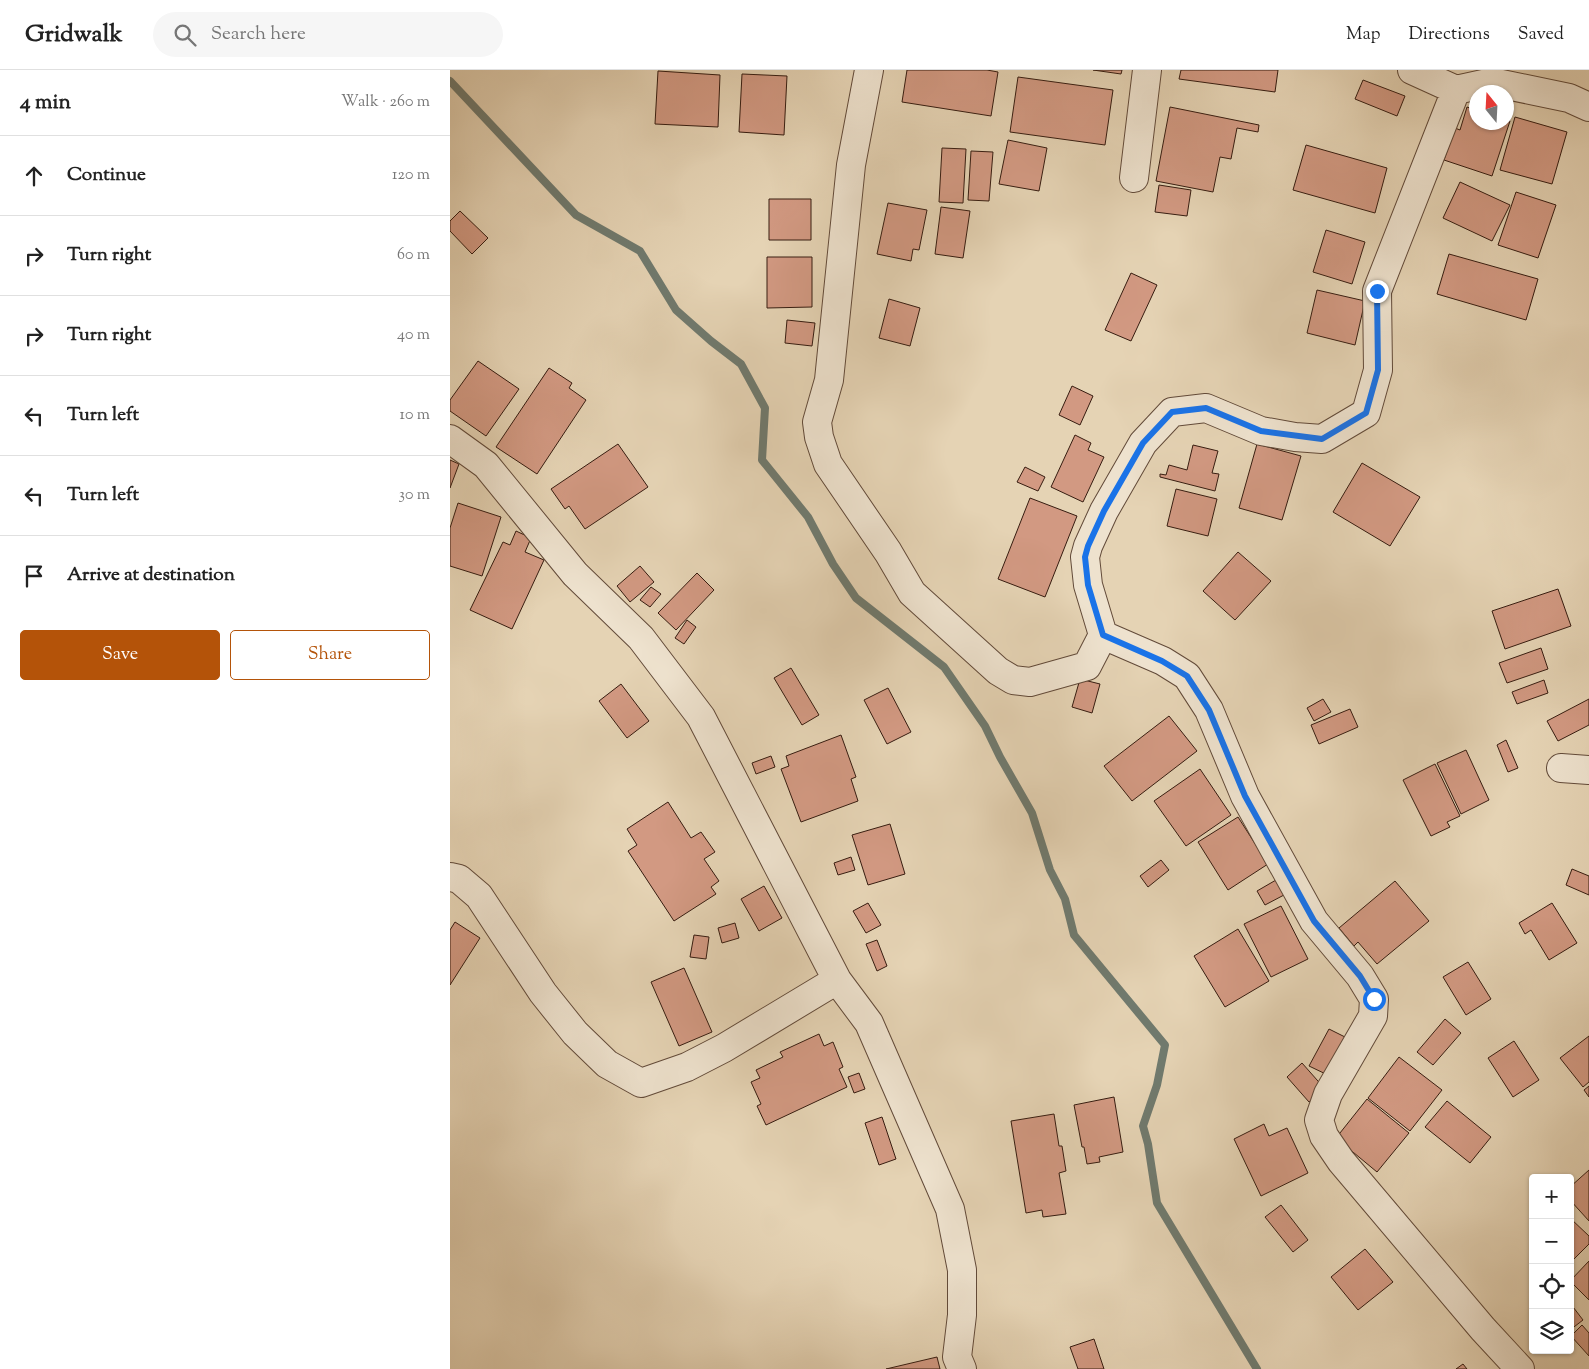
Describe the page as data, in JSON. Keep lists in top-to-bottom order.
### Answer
{
  "north": "top",
  "page": {
    "header": "Gridwalk",
    "search": "Search here",
    "nav": ["Map", "Directions", "Saved"],
    "heading": ["4 min", "Walk · 260 m"],
    "list": [
      ["Continue", "120 m"],
      ["Turn right", "60 m"],
      ["Turn right", "40 m"],
      ["Turn left", "10 m"],
      ["Turn left", "30 m"],
      "Arrive at destination"
    ],
    "buttons": ["Save", "Share"],
    "map_buttons": ["+", "−"]
  }
}
